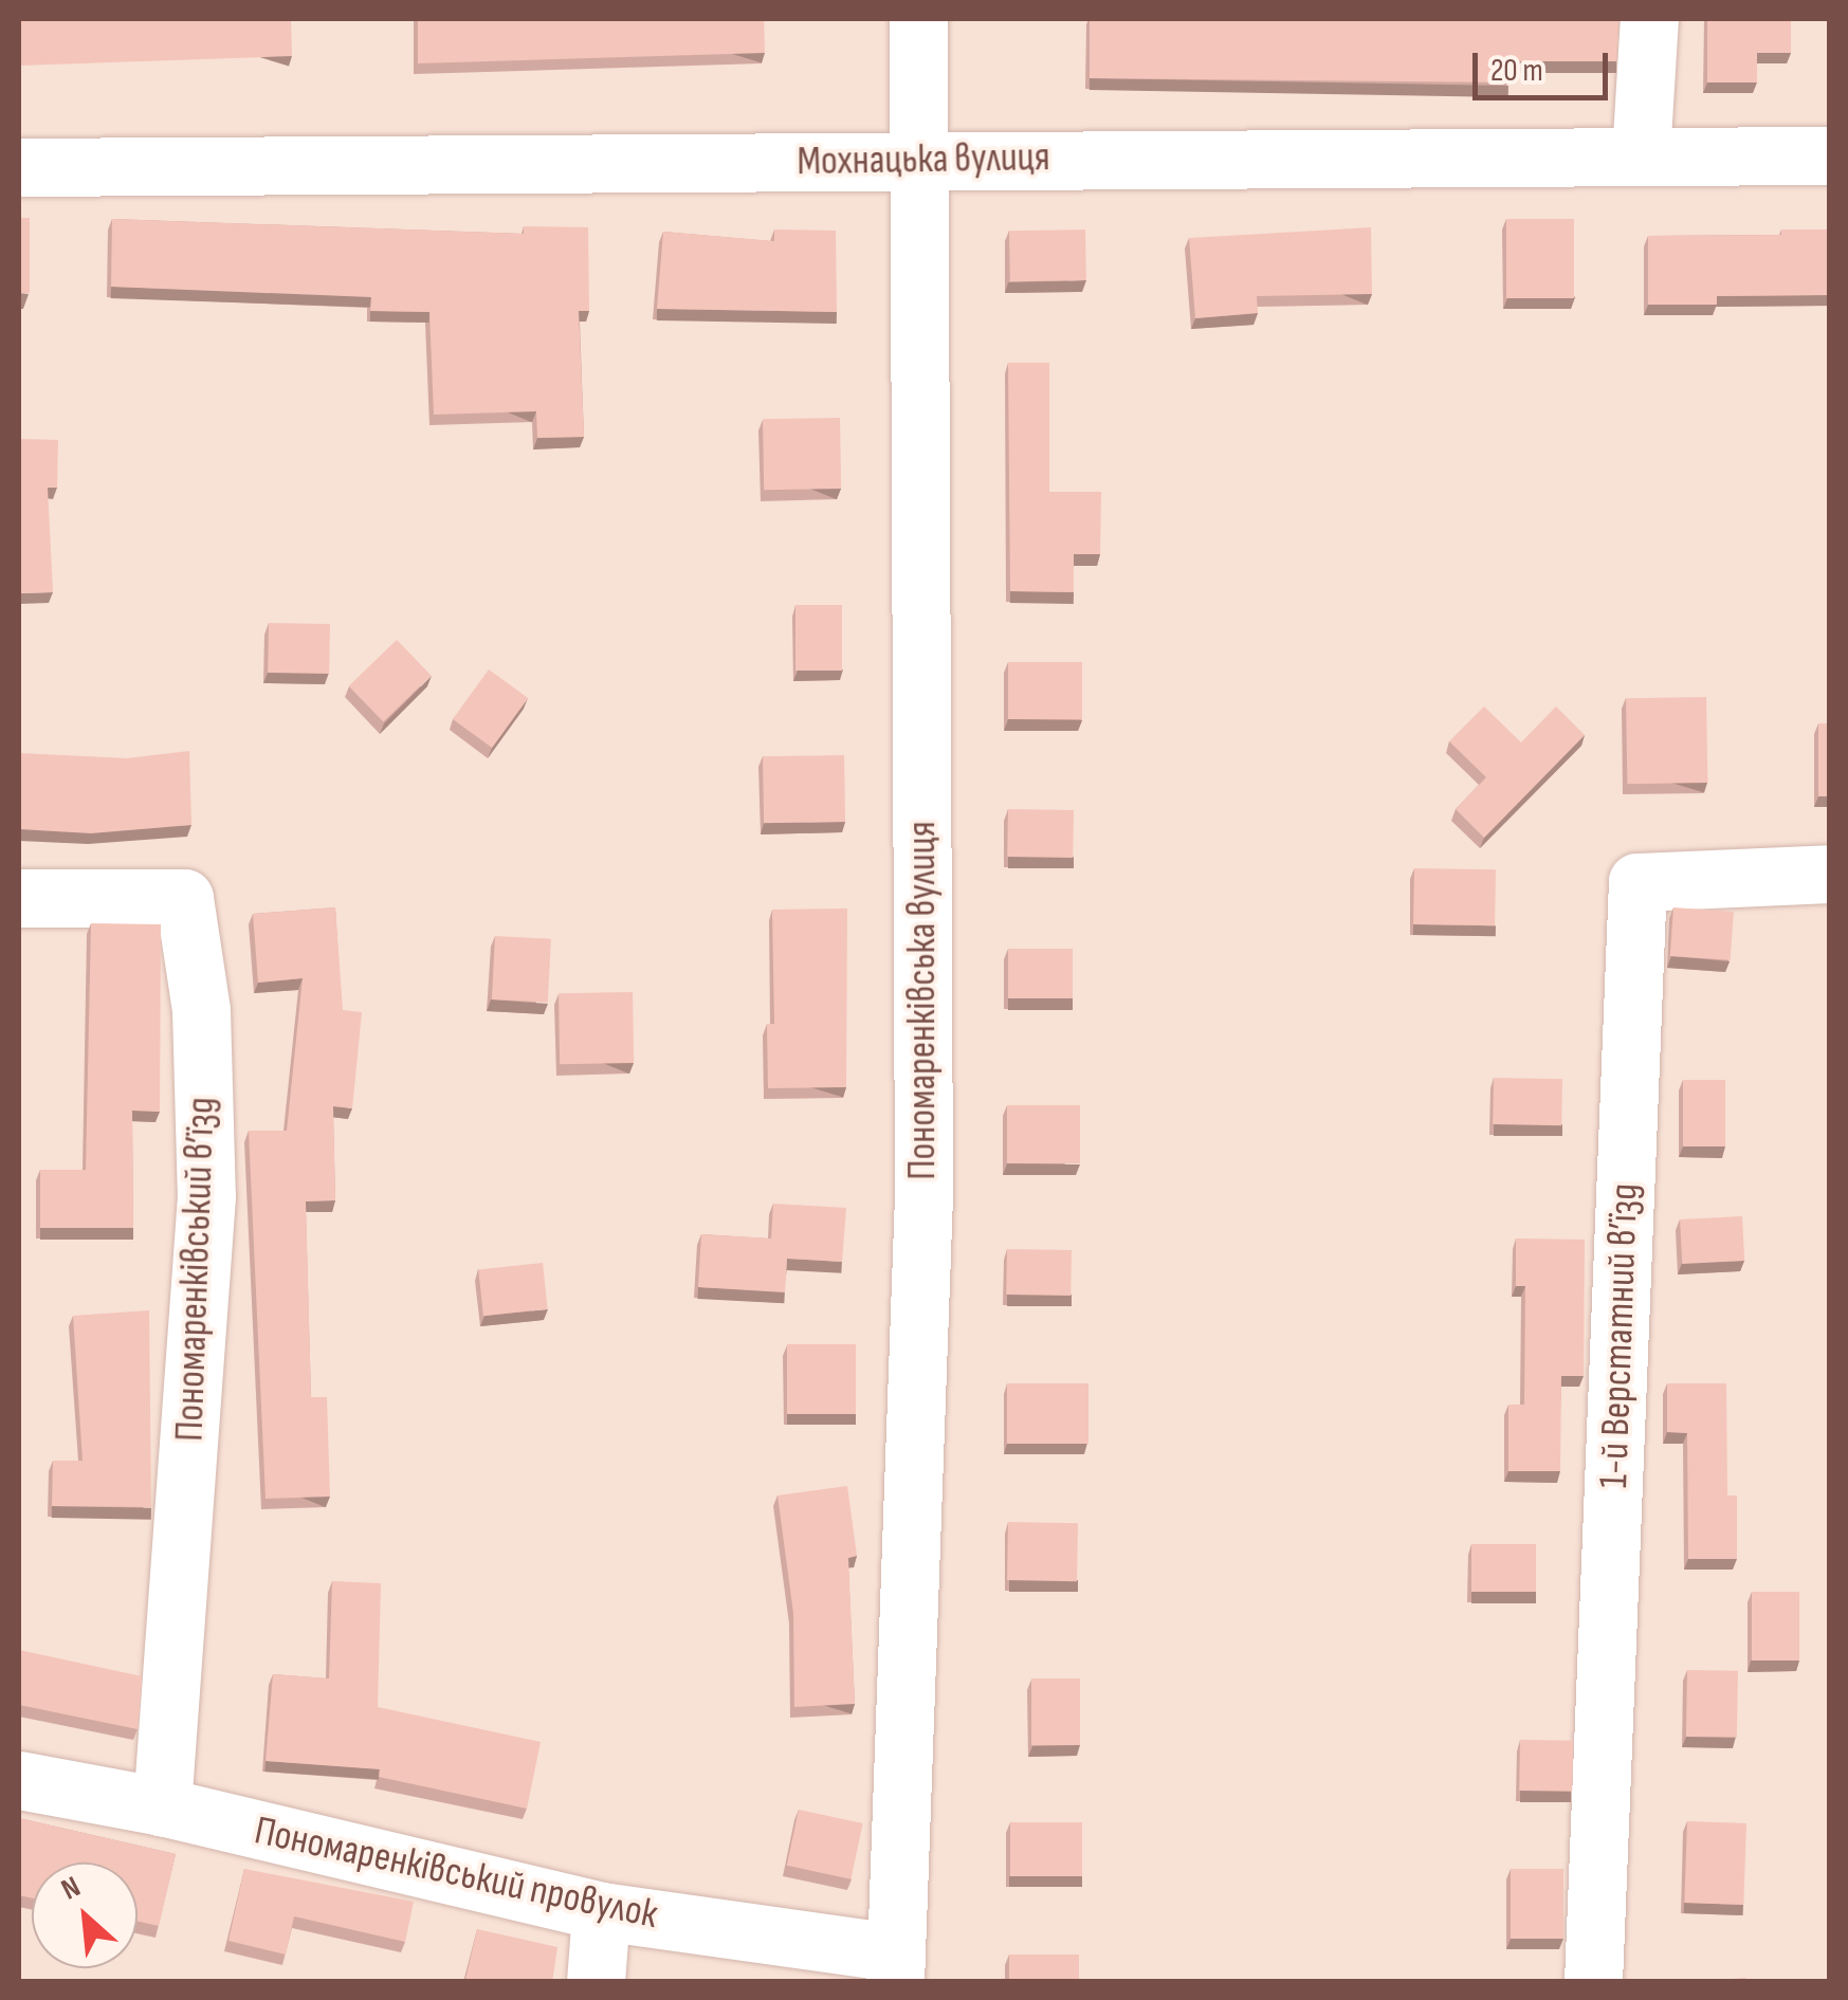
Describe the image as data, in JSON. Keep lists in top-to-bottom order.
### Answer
{
  "streets": {
    "street": [
      "Мохнацька вулиця",
      "Пономаренківська вулиця",
      "Пономаренківський в’їзд",
      "1-й Верстатний в’їзд",
      "Пономаренківський провулок"
    ]
  },
  "crossings": [
    ["Мохнацька вулиця", "Пономаренківська вулиця"],
    ["Пономаренківська вулиця", "Пономаренківський провулок"],
    ["Пономаренківський в’їзд", "Пономаренківський провулок"]
  ],
  "scale_bar": "20 m",
  "north": "top left"
}
